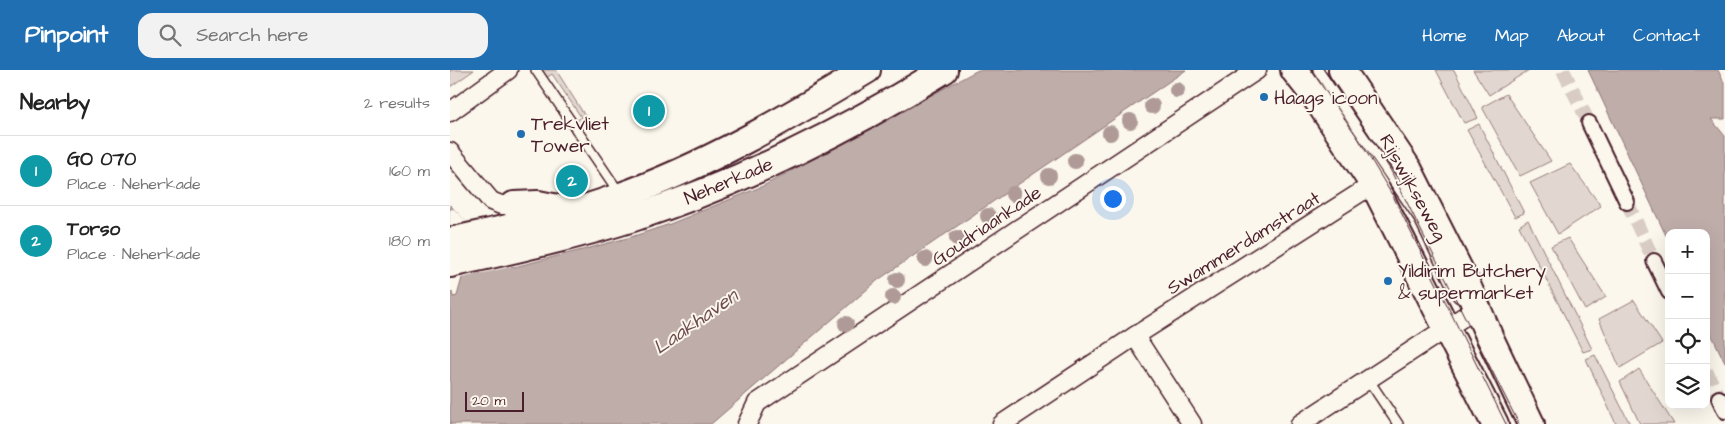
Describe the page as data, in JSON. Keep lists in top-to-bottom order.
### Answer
{
  "streets": {
    "main road": ["Neherkade", "Rijswijkseweg"],
    "street": ["Goudriaankade", "Swammerdamstraat"]
  },
  "crossings": [
    ["Rijswijkseweg", "Swammerdamstraat"]
  ],
  "water": ["Laakhaven"],
  "places": ["Haags icoon", "Trekvliet Tower", "Yildirim Butchery & supermarket"],
  "scale_bar": "20 m",
  "page": {
    "header": "Pinpoint",
    "search": "Search here",
    "nav": [
      "Home",
      "Map",
      "About",
      "Contact"
    ],
    "heading": ["Nearby", "2 results"],
    "pins": ["1", "2"],
    "list": [
      {
        "mark": "1",
        "name": "GO 070",
        "note": "Place · Neherkade",
        "value": "160 m"
      },
      {
        "mark": "2",
        "name": "Torso",
        "note": "Place · Neherkade",
        "value": "180 m"
      }
    ],
    "map_buttons": ["+", "−"],
    "scale": "20 m"
  }
}
